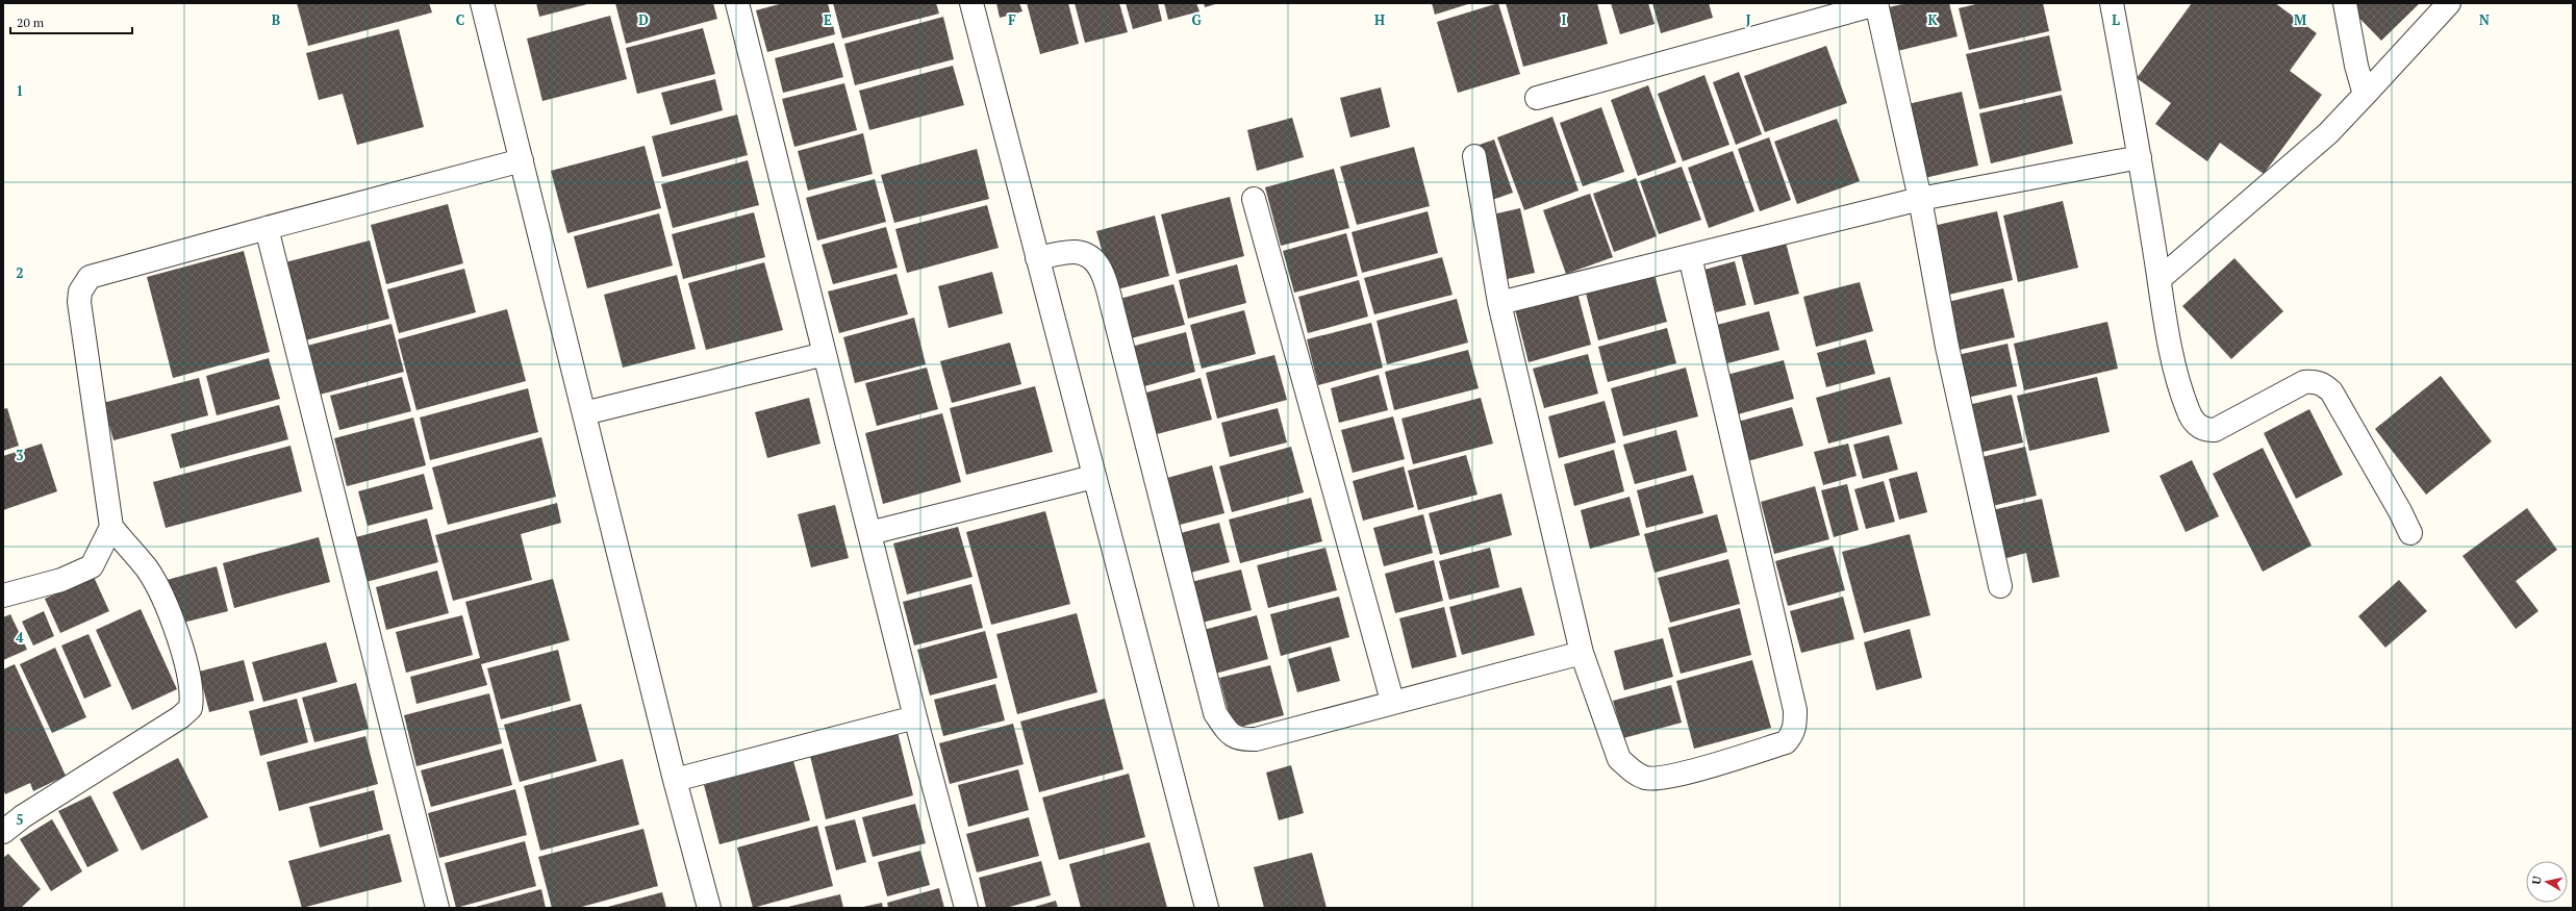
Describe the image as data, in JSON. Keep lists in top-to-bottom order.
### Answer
{
  "scale_bar": "20 m",
  "north": "left",
  "grid": {
    "columns": [
      "B",
      "C",
      "D",
      "E",
      "F",
      "G",
      "H",
      "I",
      "J",
      "K",
      "L",
      "M",
      "N"
    ],
    "rows": [
      "1",
      "2",
      "3",
      "4",
      "5"
    ]
  }
}
